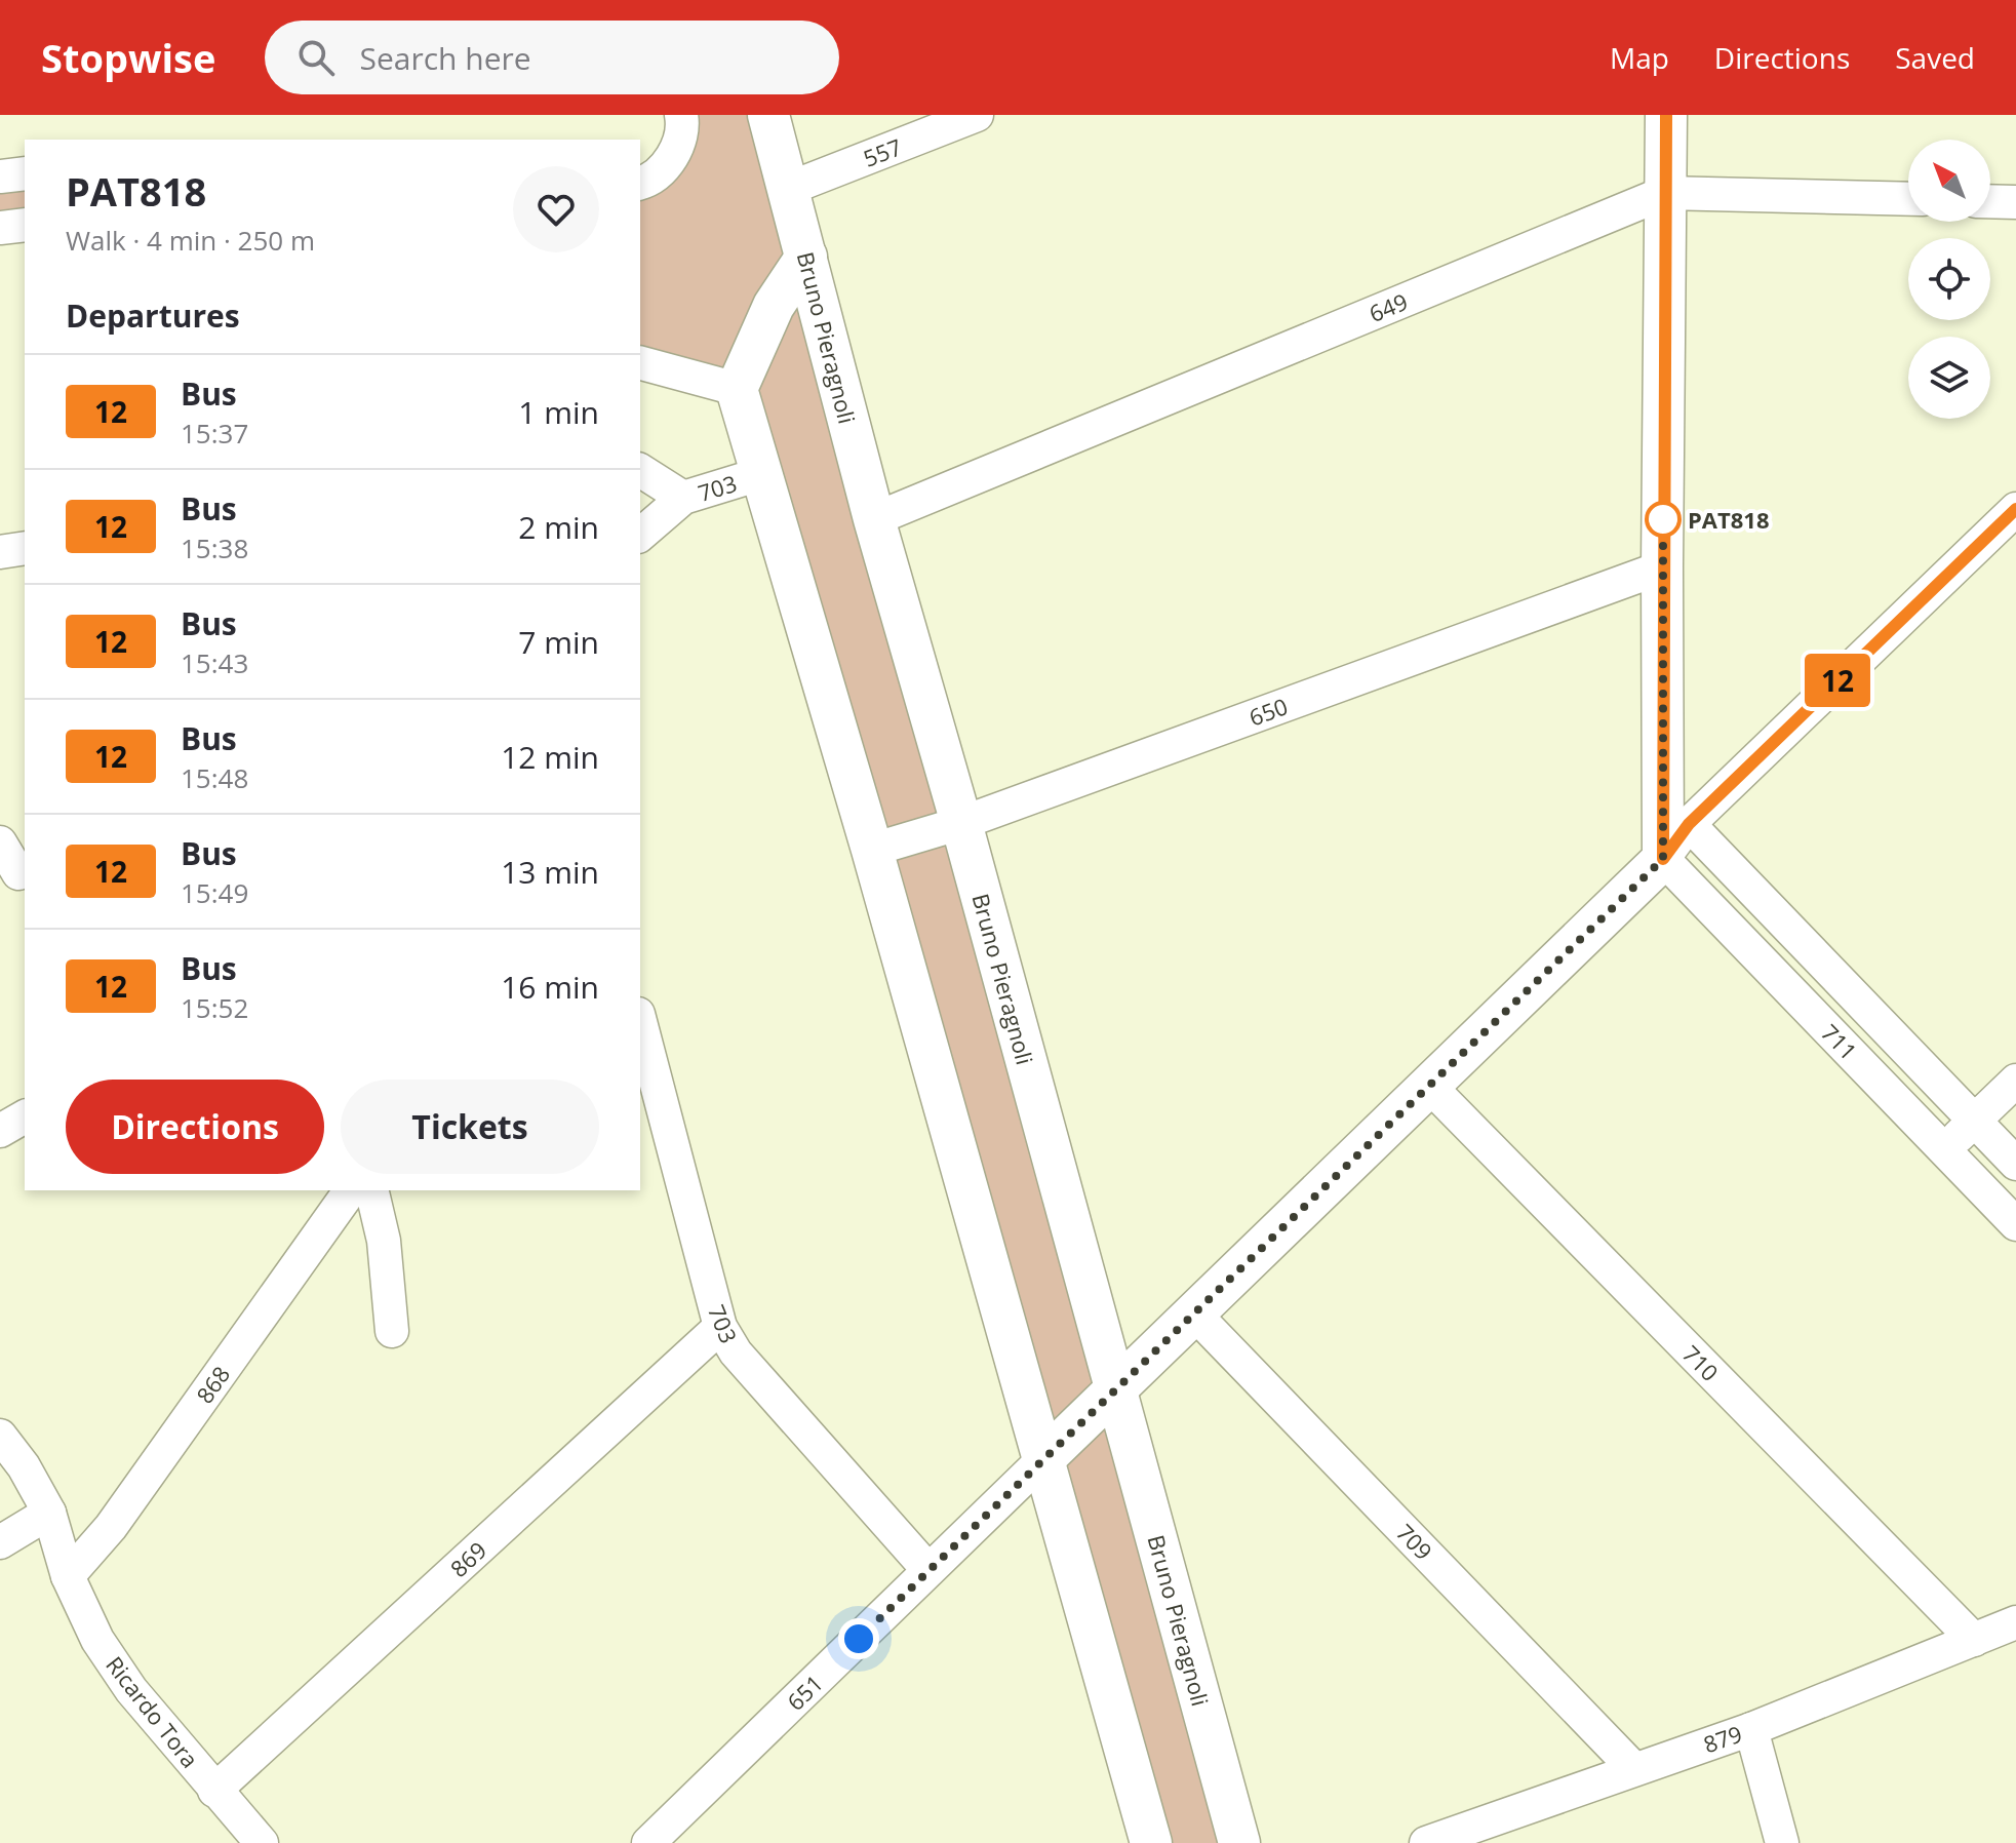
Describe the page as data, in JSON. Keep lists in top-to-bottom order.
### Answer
{
  "streets": {
    "street": [
      "557",
      "649",
      "Bruno Pieragnoli",
      "703",
      "650",
      "711",
      "710",
      "868",
      "709",
      "869",
      "651",
      "Ricardo Tora",
      "879"
    ]
  },
  "crossings": [
    ["557", "Bruno Pieragnoli"],
    ["649", "Bruno Pieragnoli"],
    ["Bruno Pieragnoli", "650"],
    ["Bruno Pieragnoli", "651"],
    ["703", "869"],
    ["703", "651"],
    ["711", "651"],
    ["710", "651"],
    ["710", "879"],
    ["868", "Ricardo Tora"],
    ["709", "651"],
    ["709", "879"],
    ["869", "Ricardo Tora"]
  ],
  "places": ["PAT818"],
  "lines": ["bus line 12"],
  "north": "top left",
  "page": {
    "header": "Stopwise",
    "search": "Search here",
    "nav": ["Map", "Directions", "Saved"],
    "on_map": "12",
    "heading": [
      ["PAT818", "Walk · 4 min · 250 m"],
      "Departures"
    ],
    "list": [
      {
        "mark": "12",
        "name": "Bus",
        "note": "15:37",
        "value": "1 min"
      },
      {
        "mark": "12",
        "name": "Bus",
        "note": "15:38",
        "value": "2 min"
      },
      {
        "mark": "12",
        "name": "Bus",
        "note": "15:43",
        "value": "7 min"
      },
      {
        "mark": "12",
        "name": "Bus",
        "note": "15:48",
        "value": "12 min"
      },
      {
        "mark": "12",
        "name": "Bus",
        "note": "15:49",
        "value": "13 min"
      },
      {
        "mark": "12",
        "name": "Bus",
        "note": "15:52",
        "value": "16 min"
      }
    ],
    "buttons": ["Directions", "Tickets"]
  }
}
